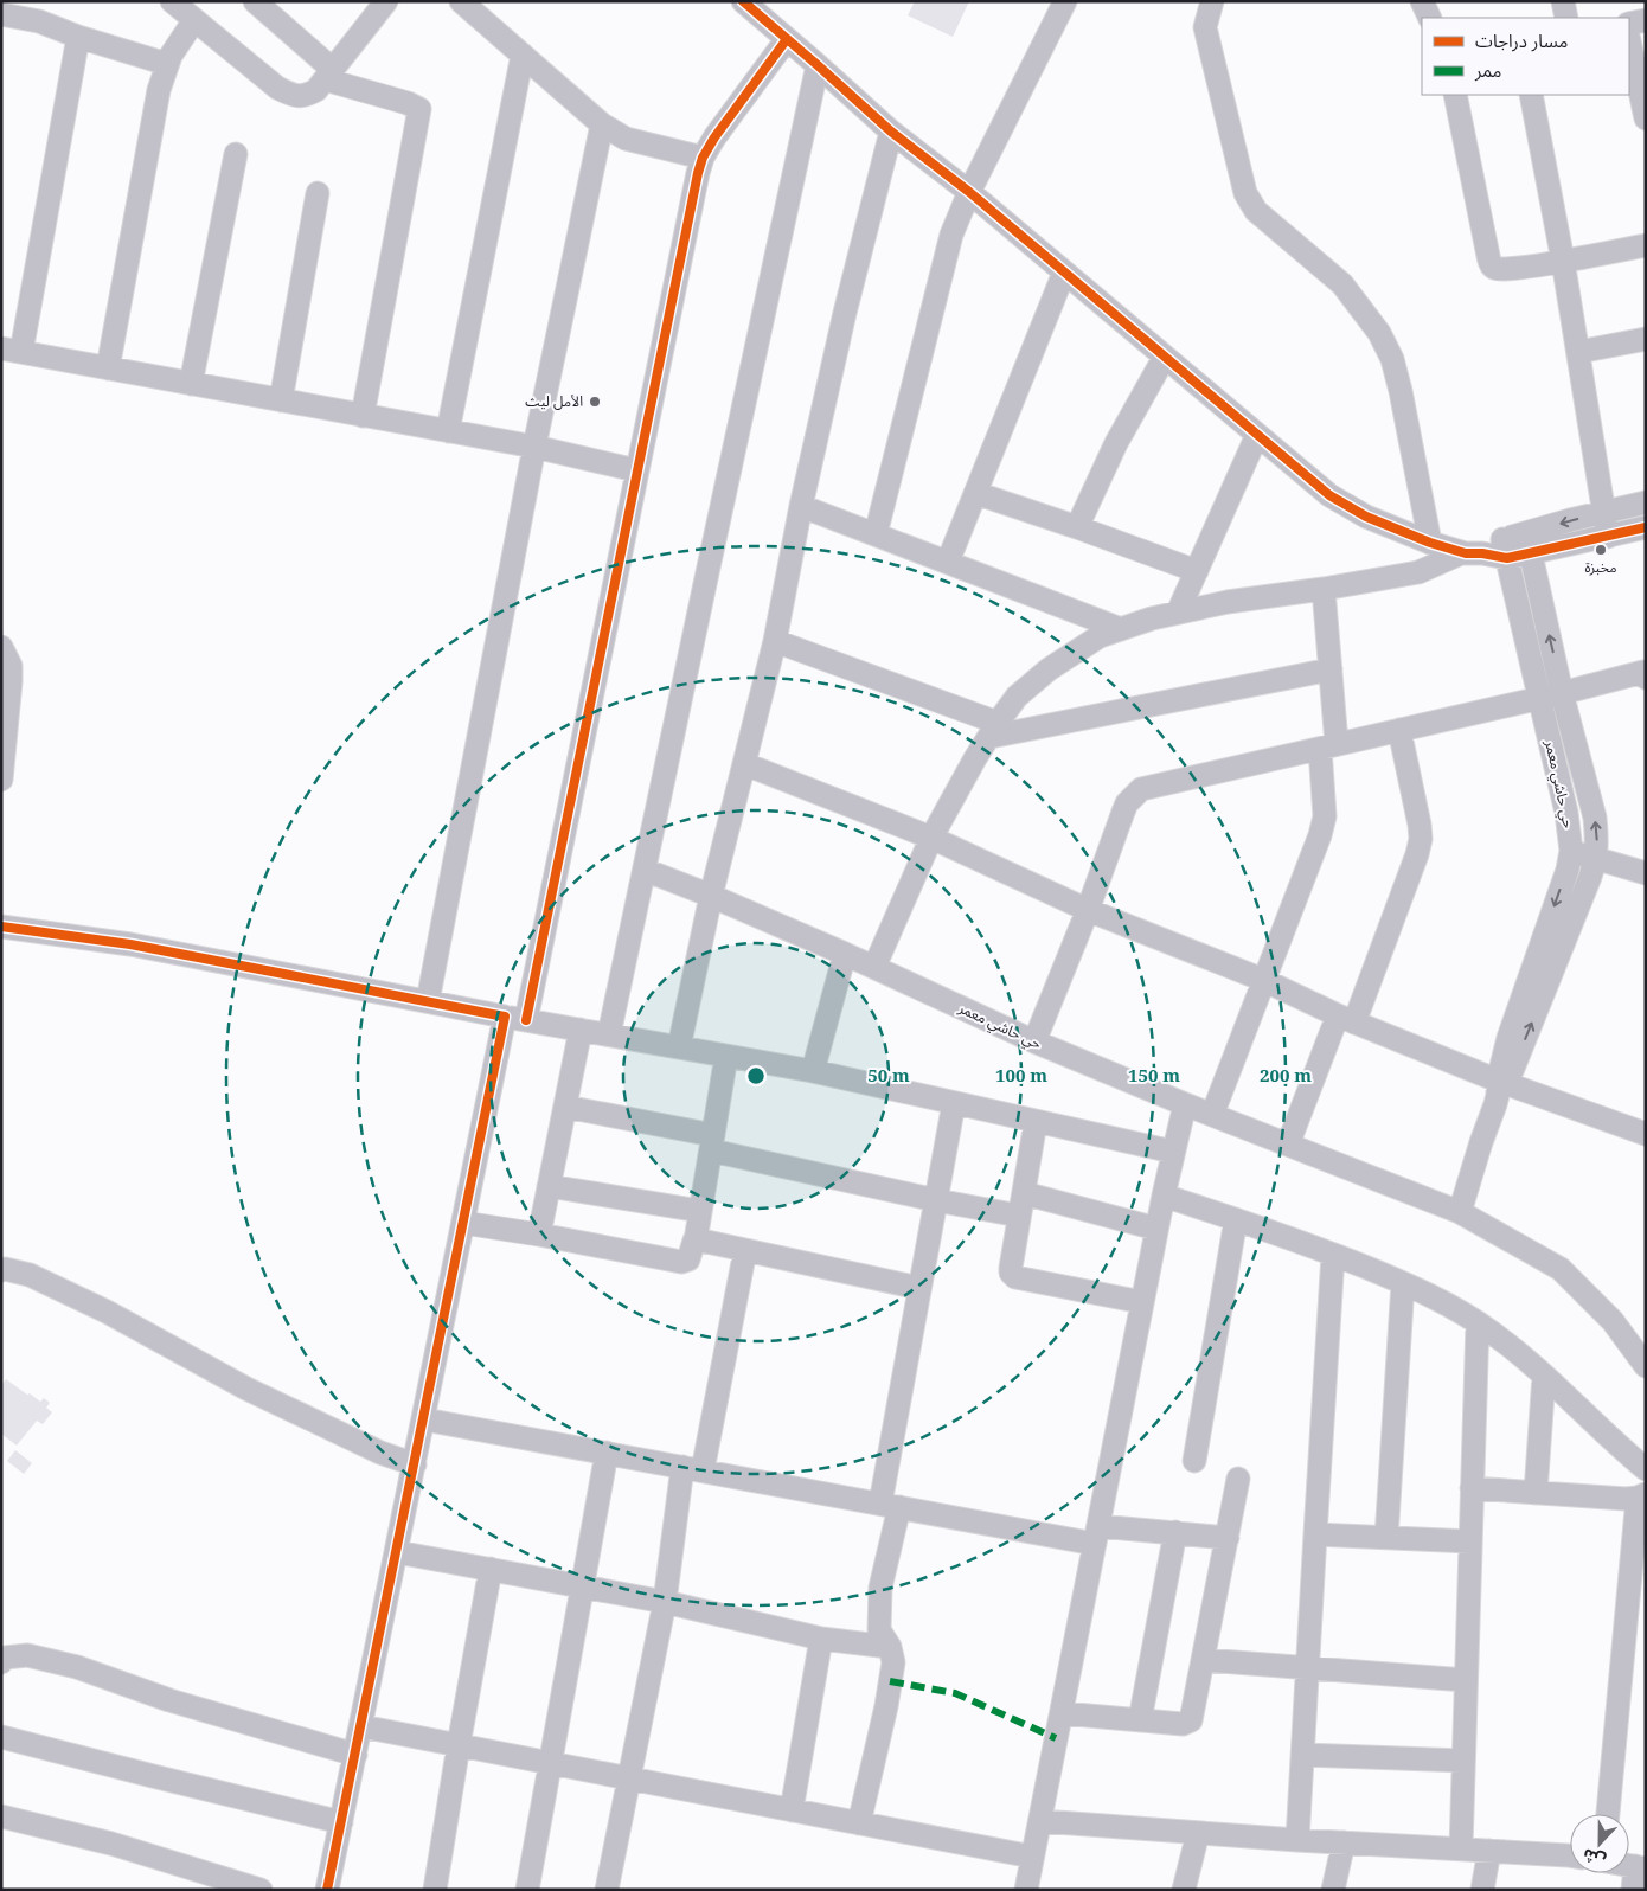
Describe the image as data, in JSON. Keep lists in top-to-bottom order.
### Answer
{
  "streets": {
    "street": ["حي حاشي معمر"]
  },
  "places": ["الأمل ليث", "مخبزة"],
  "legend": ["مسار دراجات", "ممر"],
  "north": "bottom",
  "rings": [
    "50 m",
    "100 m",
    "150 m",
    "200 m"
  ]
}
